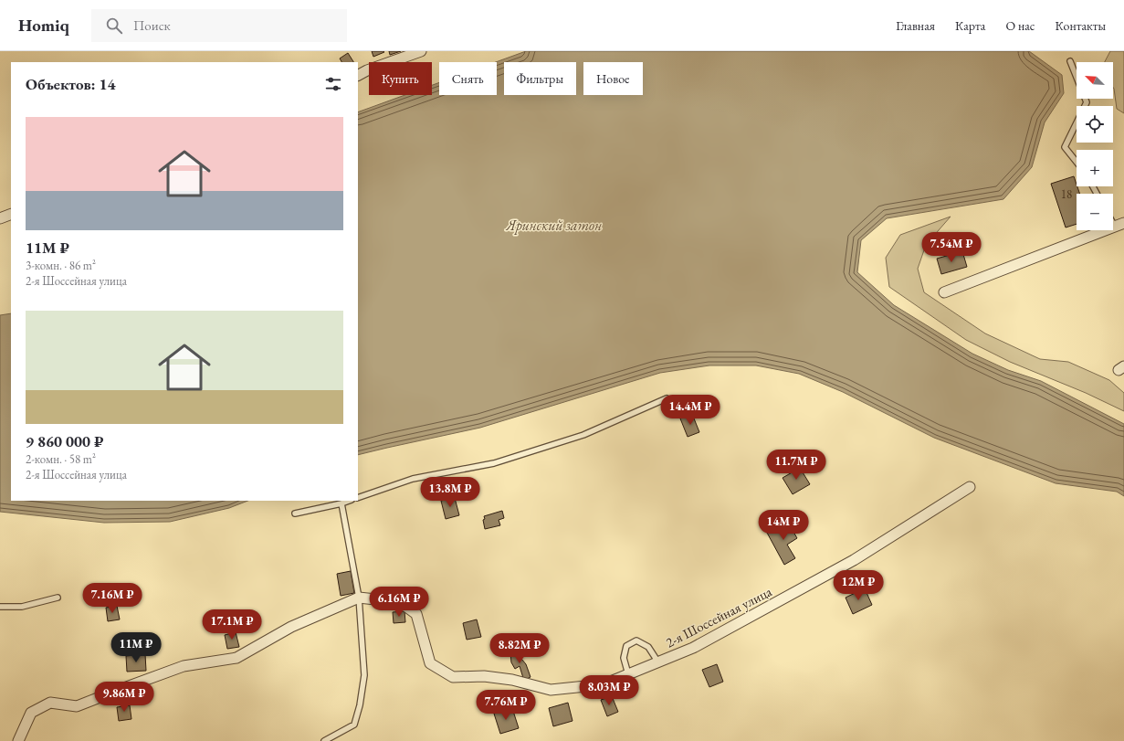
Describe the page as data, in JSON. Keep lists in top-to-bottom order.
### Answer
{
  "streets": {
    "street": ["2-я Шоссейная улица"]
  },
  "water": ["Яринский затон"],
  "house_numbers": ["18"],
  "north": "top left",
  "page": {
    "header": "Homiq",
    "search": "Поиск",
    "nav": [
      "Главная",
      "Карта",
      "О нас",
      "Контакты"
    ],
    "map_buttons": ["+", "−"],
    "chip": [
      "Купить",
      "Снять",
      "Фильтры",
      "Новое"
    ],
    "heading": "Объектов: 14",
    "list": [
      {
        "name": "11M ₽",
        "note": "3-комн. · 86 m² · 2-я Шоссейная улица"
      },
      {
        "name": "9 860 000 ₽",
        "note": "2-комн. · 58 m² · 2-я Шоссейная улица"
      }
    ],
    "price": [
      "7.54M ₽",
      "14.4M ₽",
      "11.7M ₽",
      "13.8M ₽",
      "14M ₽",
      "12M ₽",
      "7.16M ₽",
      "6.16M ₽",
      "17.1M ₽",
      "11M ₽",
      "8.82M ₽",
      "8.03M ₽",
      "9.86M ₽",
      "7.76M ₽"
    ]
  }
}
